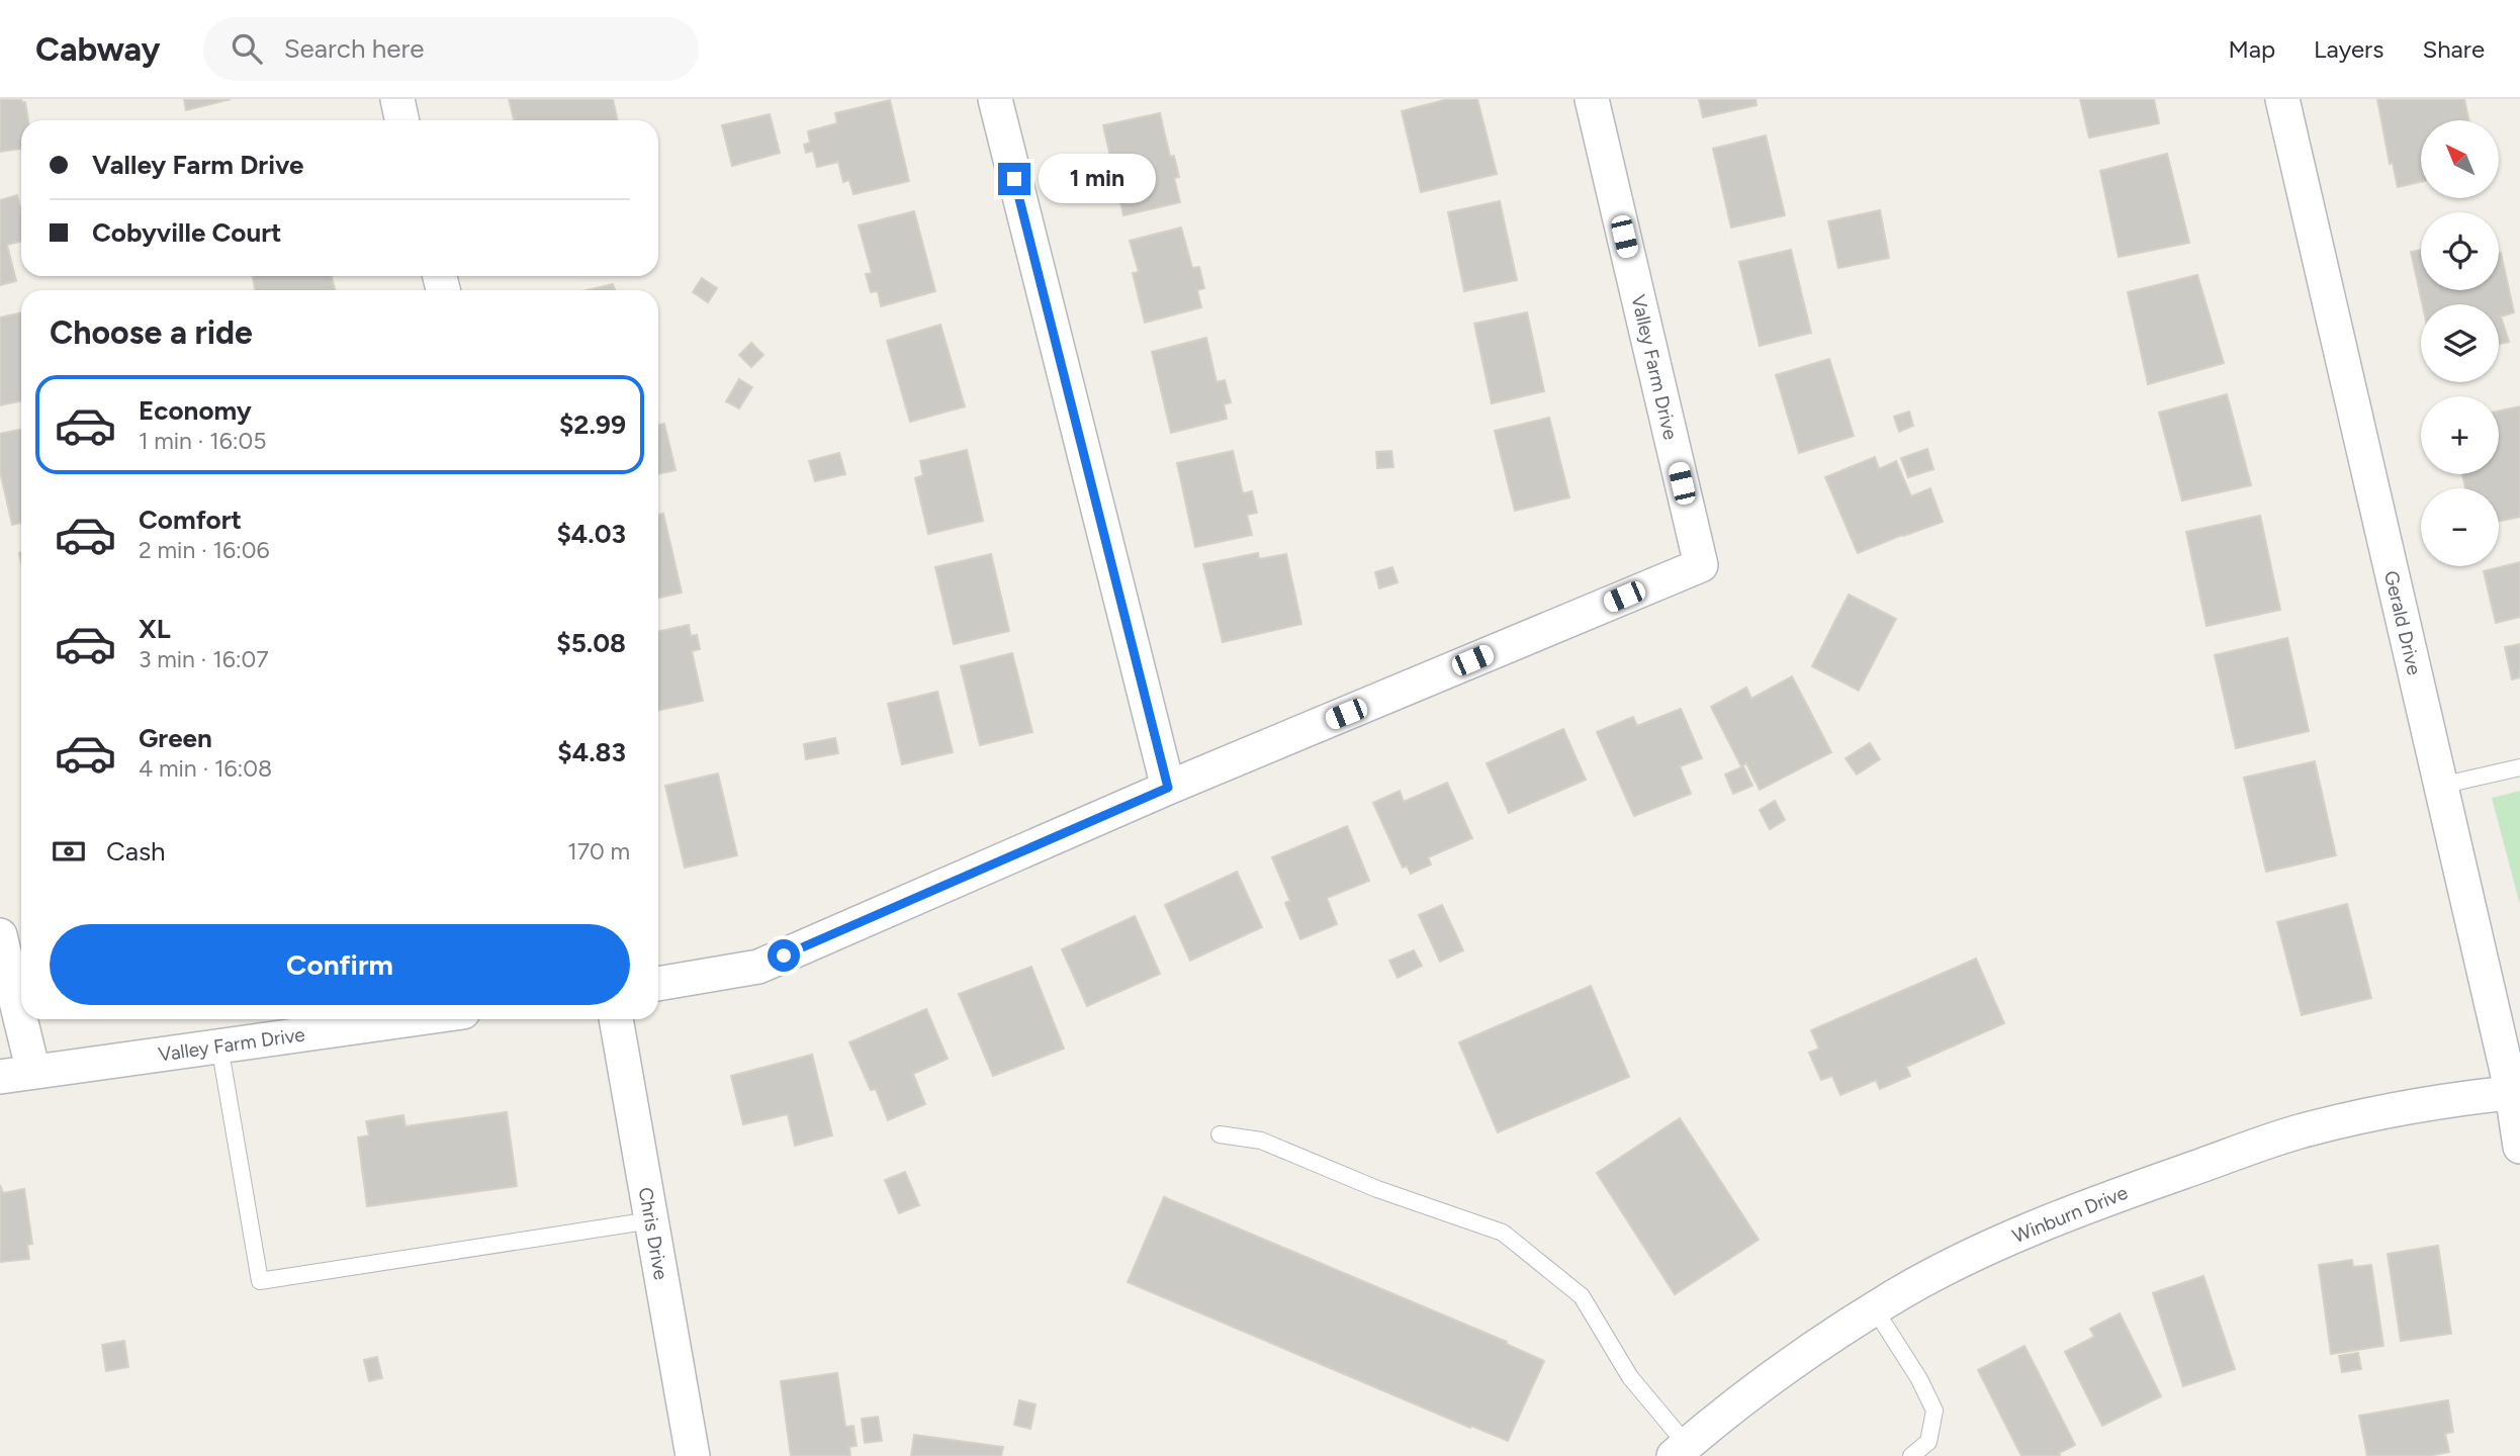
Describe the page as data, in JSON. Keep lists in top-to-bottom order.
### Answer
{
  "streets": {
    "street": [
      "Valley Farm Drive",
      "Gerald Drive",
      "Winburn Drive",
      "Chris Drive"
    ]
  },
  "crossings": [
    ["Gerald Drive", "Winburn Drive"]
  ],
  "north": "top left",
  "page": {
    "header": "Cabway",
    "search": "Search here",
    "nav": ["Map", "Layers", "Share"],
    "map_buttons": ["+", "−"],
    "banner": ["Valley Farm Drive", "Cobyville Court"],
    "bubble": "1 min",
    "heading": "Choose a ride",
    "list": [
      {
        "name": "Economy",
        "note": "1 min · 16:05",
        "value": "$2.99"
      },
      {
        "name": "Comfort",
        "note": "2 min · 16:06",
        "value": "$4.03"
      },
      {
        "name": "XL",
        "note": "3 min · 16:07",
        "value": "$5.08"
      },
      {
        "name": "Green",
        "note": "4 min · 16:08",
        "value": "$4.83"
      }
    ],
    "pay": ["Cash", "170 m"],
    "buttons": "Confirm"
  }
}
